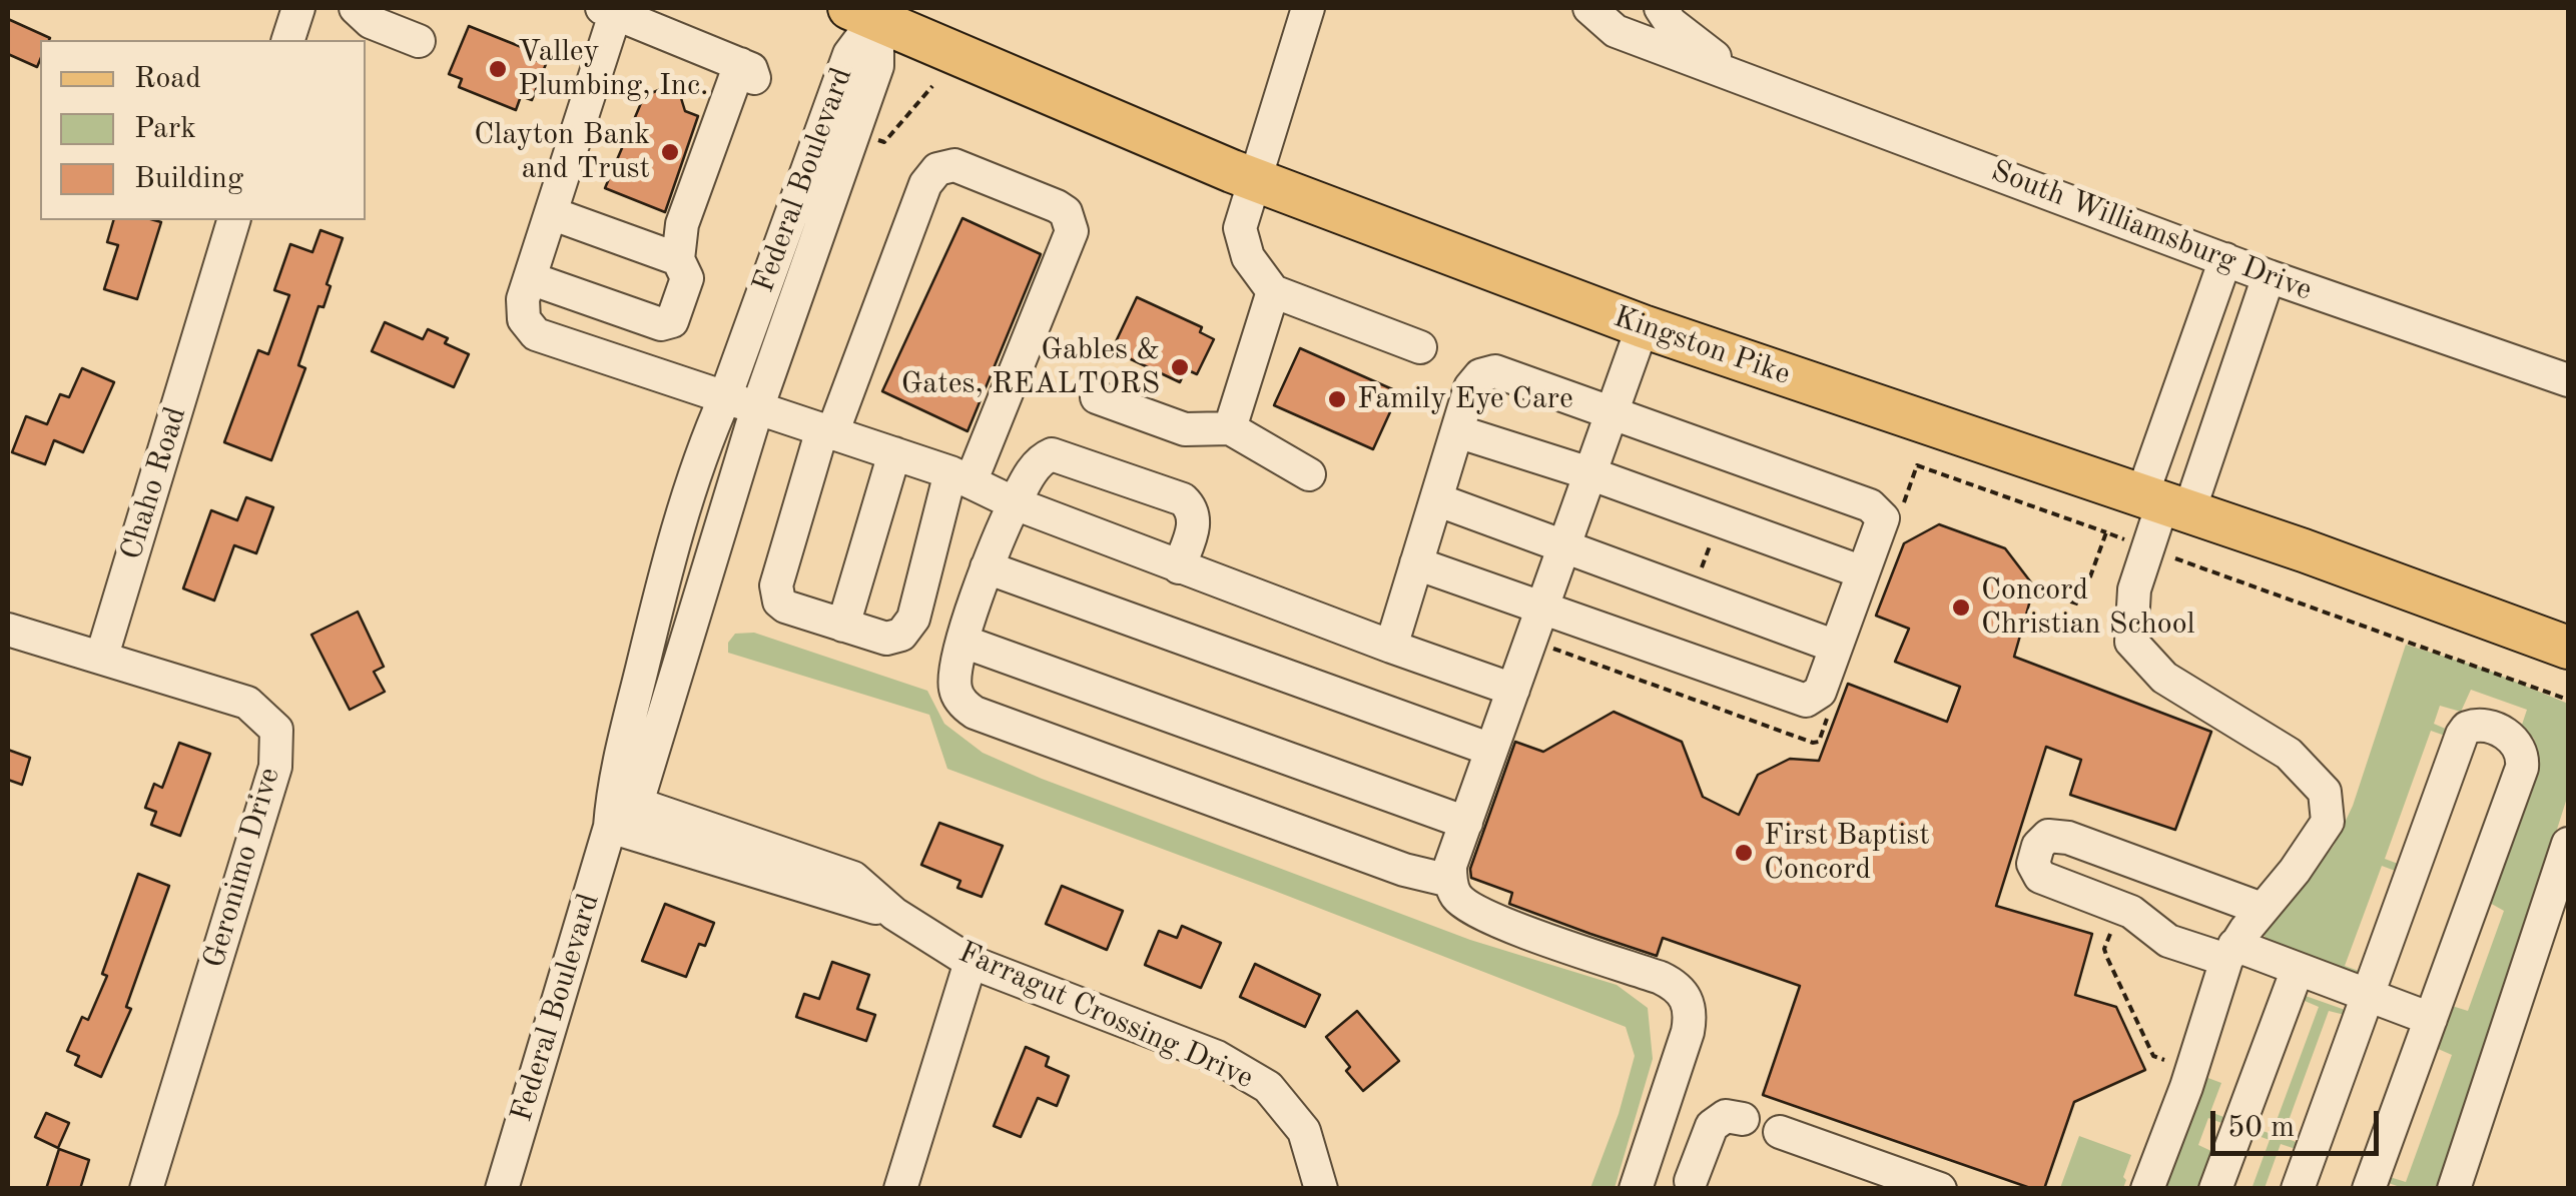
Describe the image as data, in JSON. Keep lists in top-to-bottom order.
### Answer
{
  "streets": {
    "main road": ["Kingston Pike"],
    "street": [
      "Federal Boulevard",
      "South Williamsburg Drive",
      "Chaho Road",
      "Geronimo Drive",
      "Farragut Crossing Drive"
    ]
  },
  "crossings": [
    ["Federal Boulevard", "Kingston Pike"],
    ["Federal Boulevard", "Farragut Crossing Drive"],
    ["Chaho Road", "Geronimo Drive"]
  ],
  "places": [
    "Valley Plumbing, Inc.",
    "Clayton Bank and Trust",
    "Gables & Gates, REALTORS",
    "Family Eye Care",
    "Concord Christian School",
    "First Baptist Concord"
  ],
  "legend": ["Road", "Park", "Building"],
  "scale_bar": "50 m"
}
